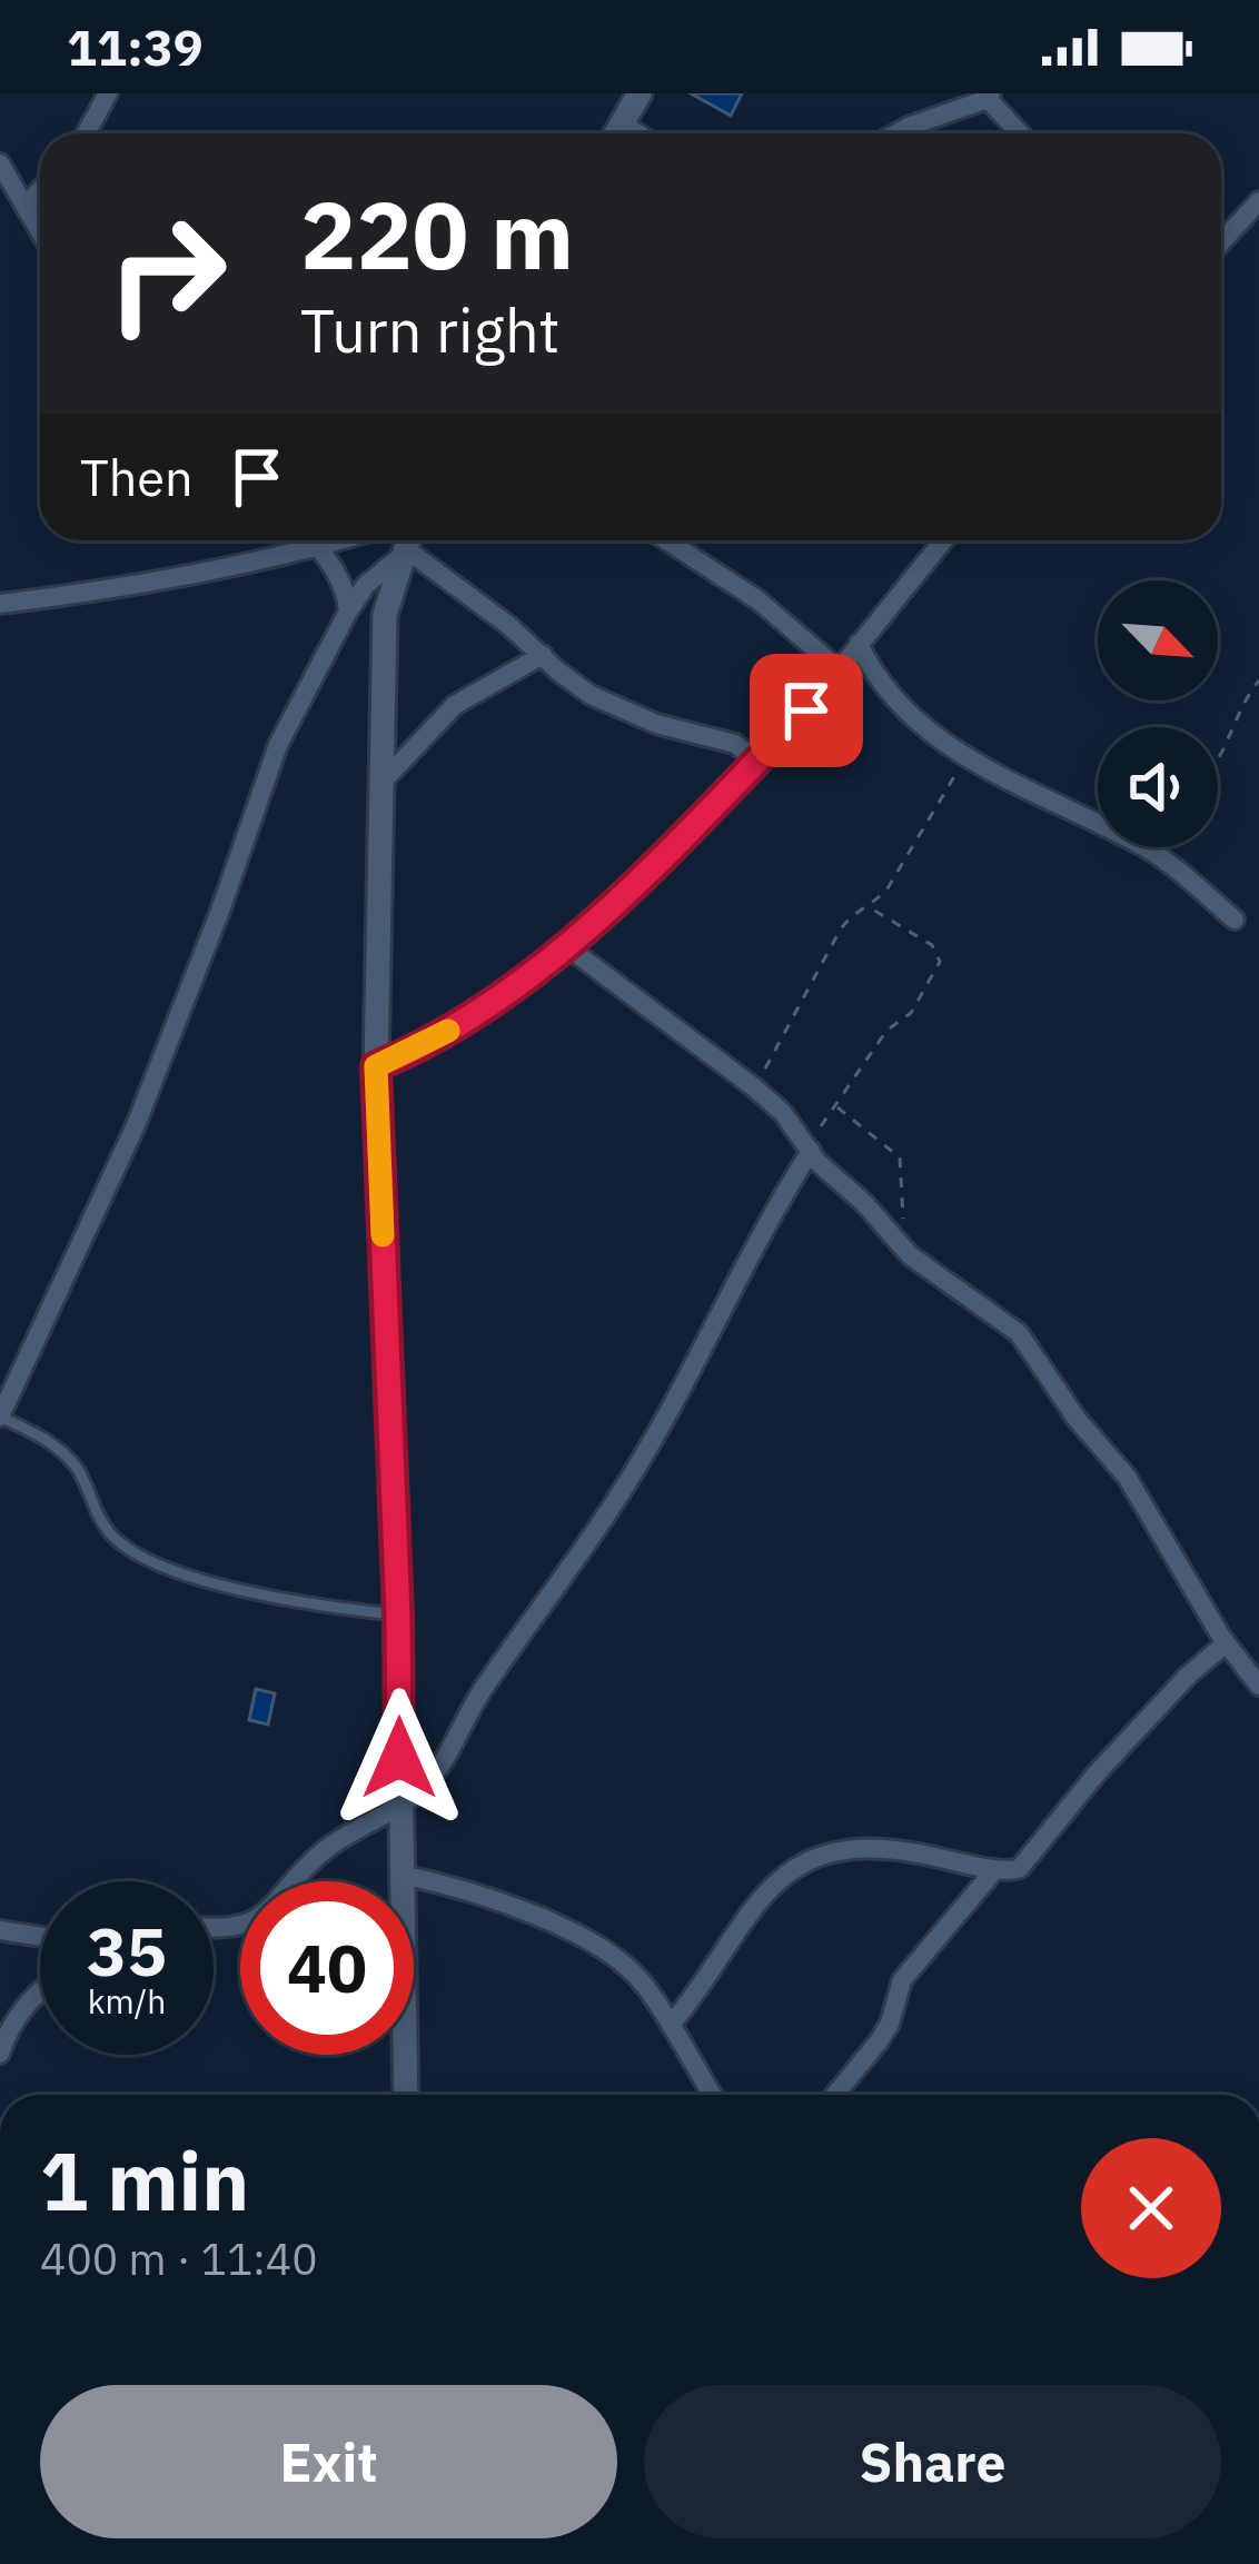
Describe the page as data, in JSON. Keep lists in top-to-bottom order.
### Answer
{
  "north": "bottom right",
  "page": {
    "status": "11:39",
    "turn": ["220 m", "Turn right"],
    "then": "Then",
    "speed": "35 km/h",
    "limit": "40",
    "heading": ["1 min", "400 m · 11:40"],
    "buttons": ["Exit", "Share"]
  }
}
